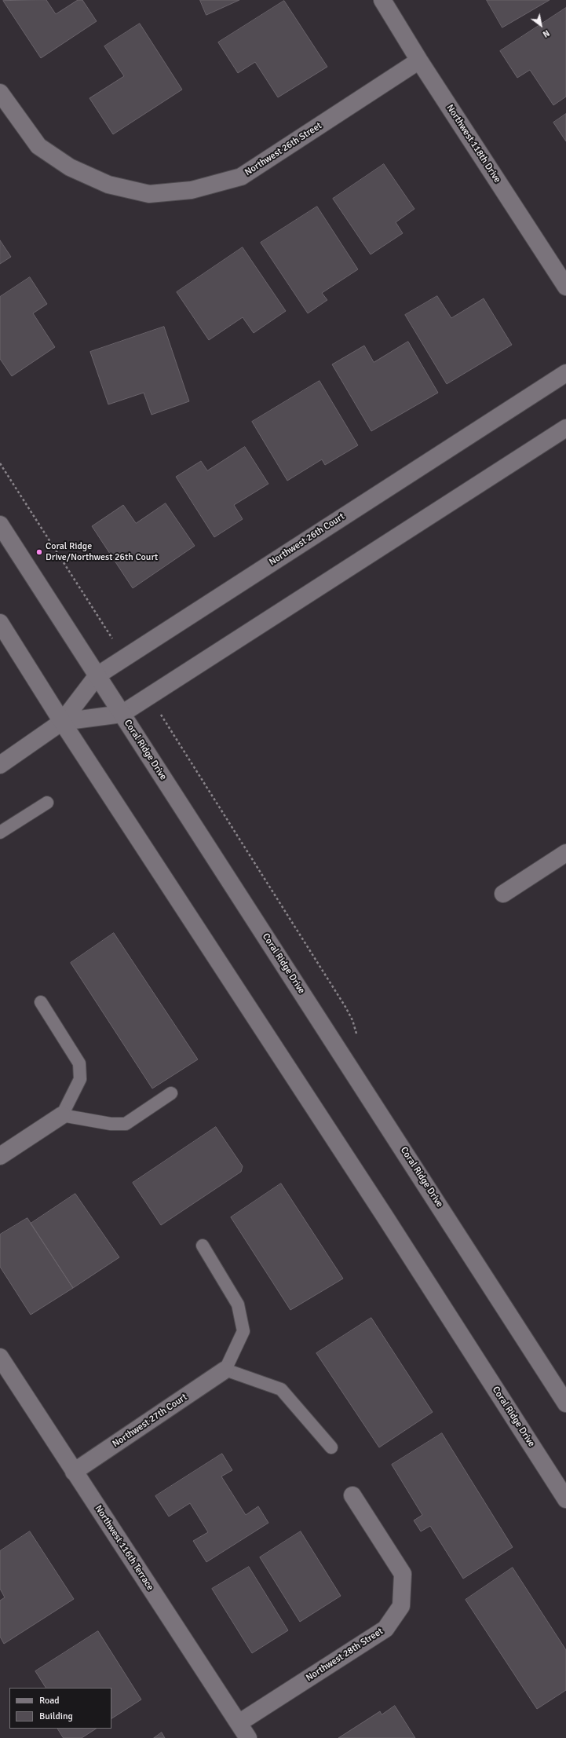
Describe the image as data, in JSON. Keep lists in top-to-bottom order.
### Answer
{
  "streets": {
    "street": [
      "Northwest 118th Drive",
      "Northwest 26th Street",
      "Northwest 26th Court",
      "Coral Ridge Drive",
      "Northwest 27th Court",
      "Northwest 116th Terrace",
      "Northwest 28th Street"
    ]
  },
  "crossings": [
    ["Northwest 118th Drive", "Northwest 26th Street"],
    ["Northwest 26th Court", "Coral Ridge Drive"],
    ["Northwest 27th Court", "Northwest 116th Terrace"],
    ["Northwest 116th Terrace", "Northwest 28th Street"]
  ],
  "places": ["Coral Ridge Drive/Northwest 26th Court"],
  "legend": ["Road", "Building"],
  "north": "bottom right"
}
